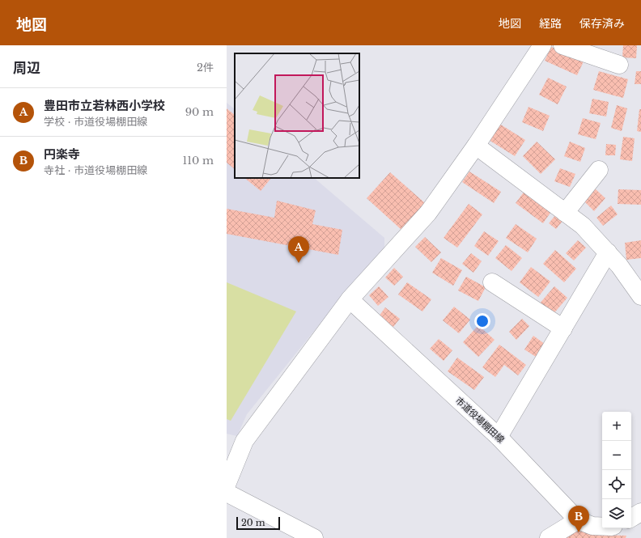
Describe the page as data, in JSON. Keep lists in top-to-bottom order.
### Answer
{
  "streets": {
    "street": ["市道役場棚田線"]
  },
  "scale_bar": "20 m",
  "page": {
    "header": "地図",
    "nav": ["地図", "経路", "保存済み"],
    "heading": ["周辺", "2件"],
    "list": [
      {
        "mark": "A",
        "name": "豊田市立若林西小学校",
        "note": "学校 · 市道役場棚田線",
        "value": "90 m"
      },
      {
        "mark": "B",
        "name": "円楽寺",
        "note": "寺社 · 市道役場棚田線",
        "value": "110 m"
      }
    ],
    "pins": ["A", "B"],
    "map_buttons": ["+", "−"],
    "scale": "20 m"
  }
}
